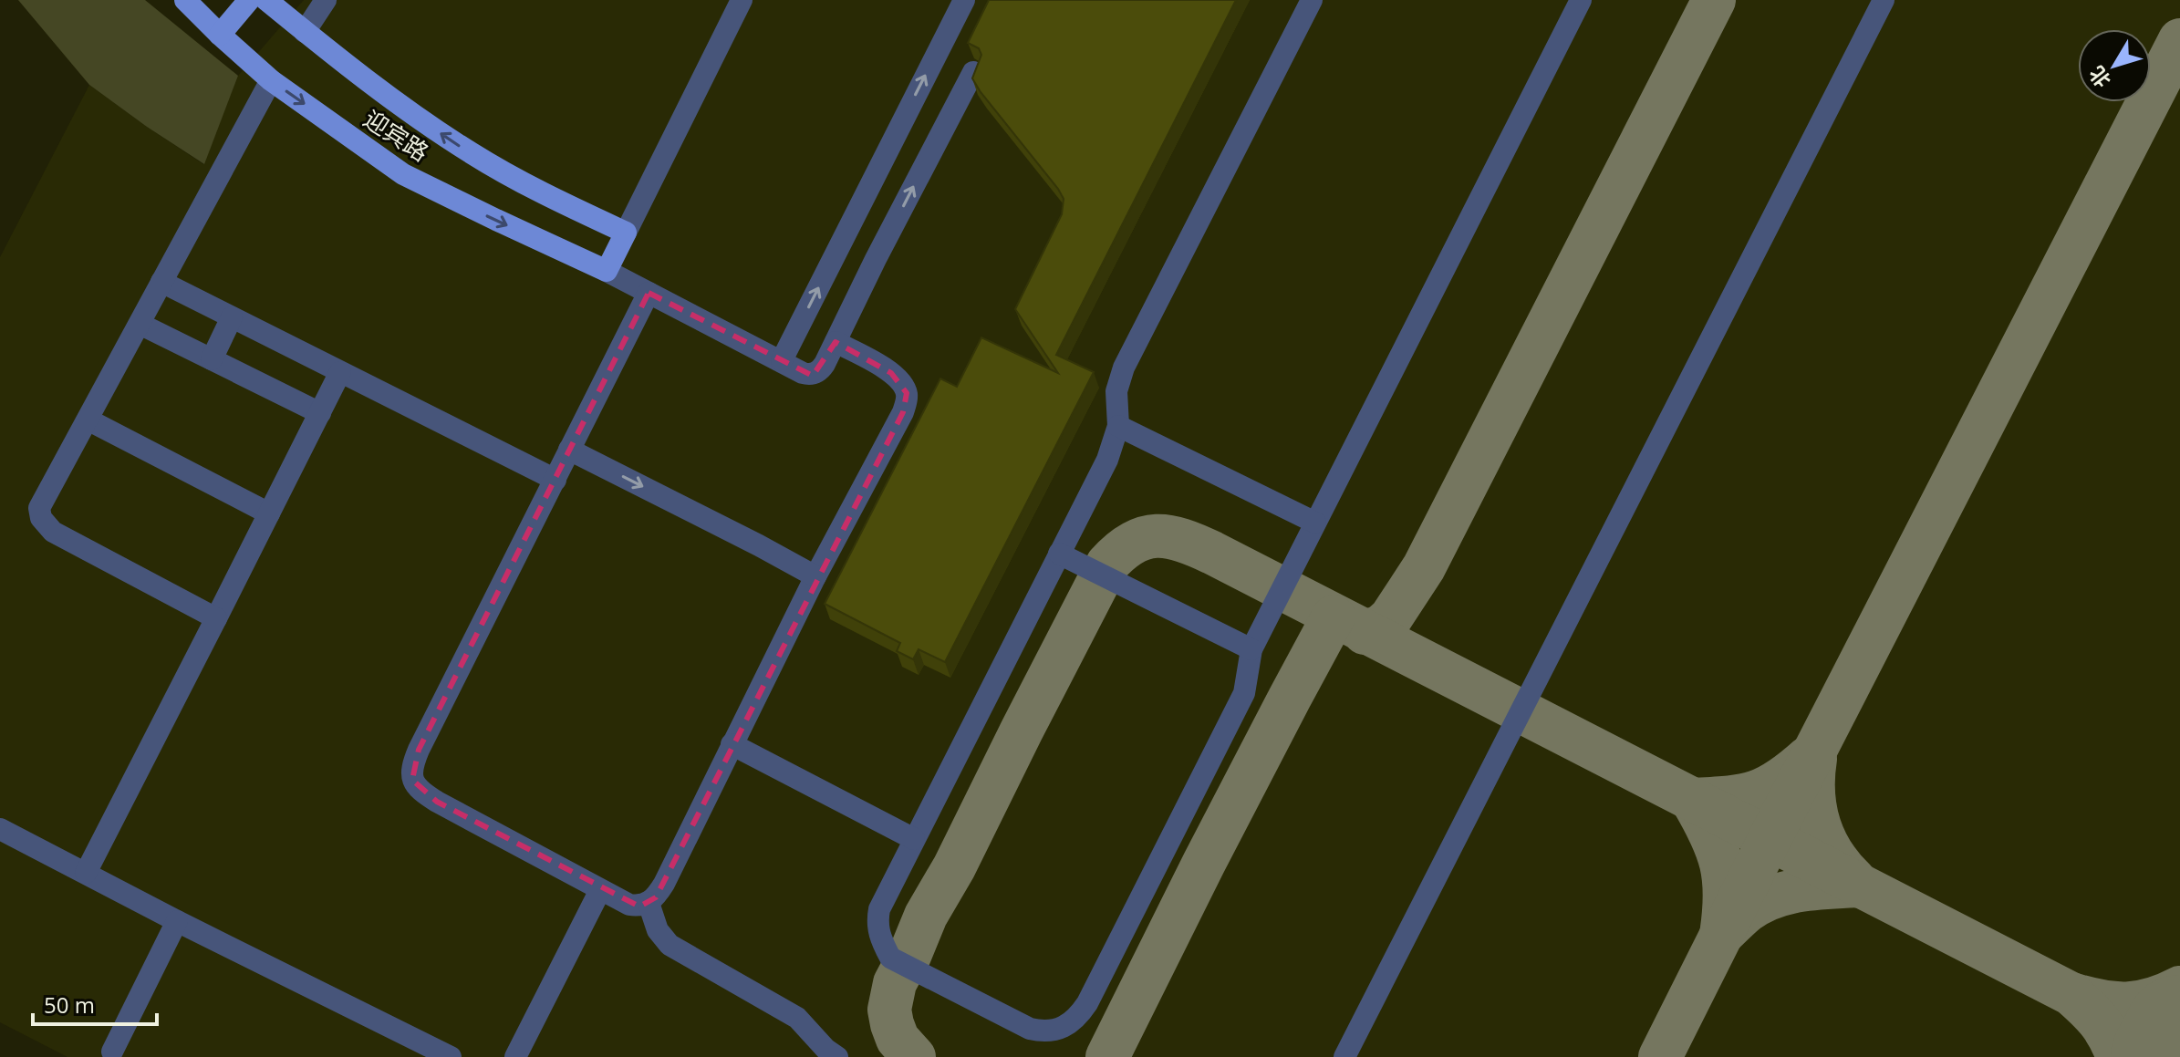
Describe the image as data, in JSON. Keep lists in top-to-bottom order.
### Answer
{
  "streets": {
    "main road": ["迎宾路"]
  },
  "scale_bar": "50 m",
  "north": "bottom left"
}
